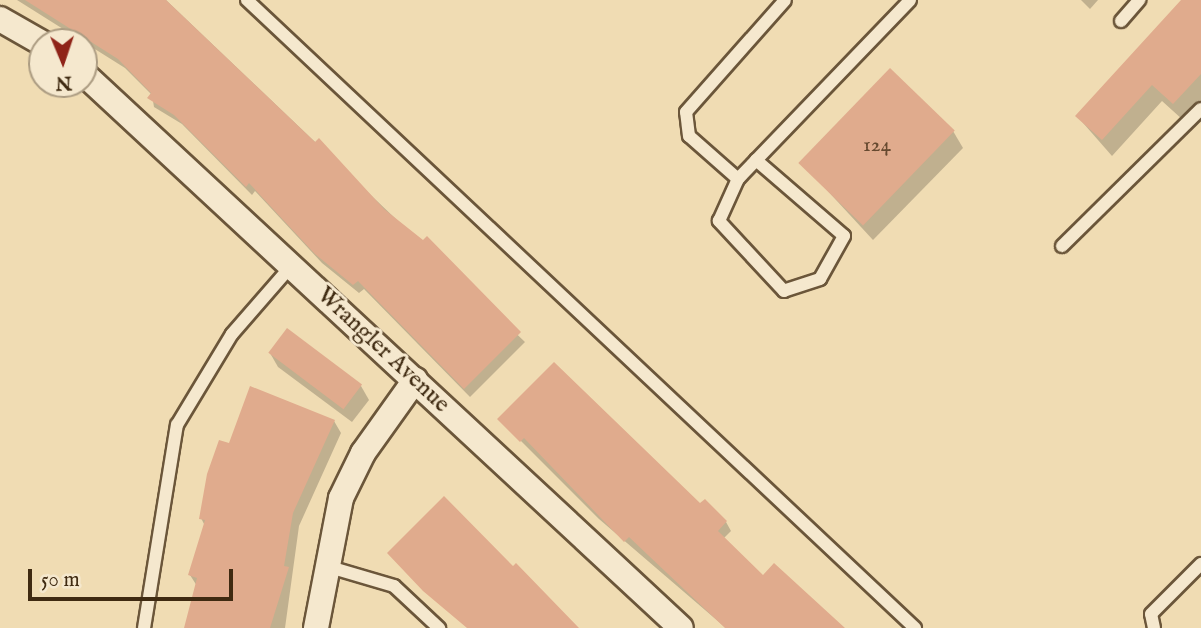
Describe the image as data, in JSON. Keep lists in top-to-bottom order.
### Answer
{
  "streets": {
    "street": ["Wrangler Avenue"]
  },
  "house_numbers": ["124"],
  "scale_bar": "50 m",
  "north": "bottom"
}
